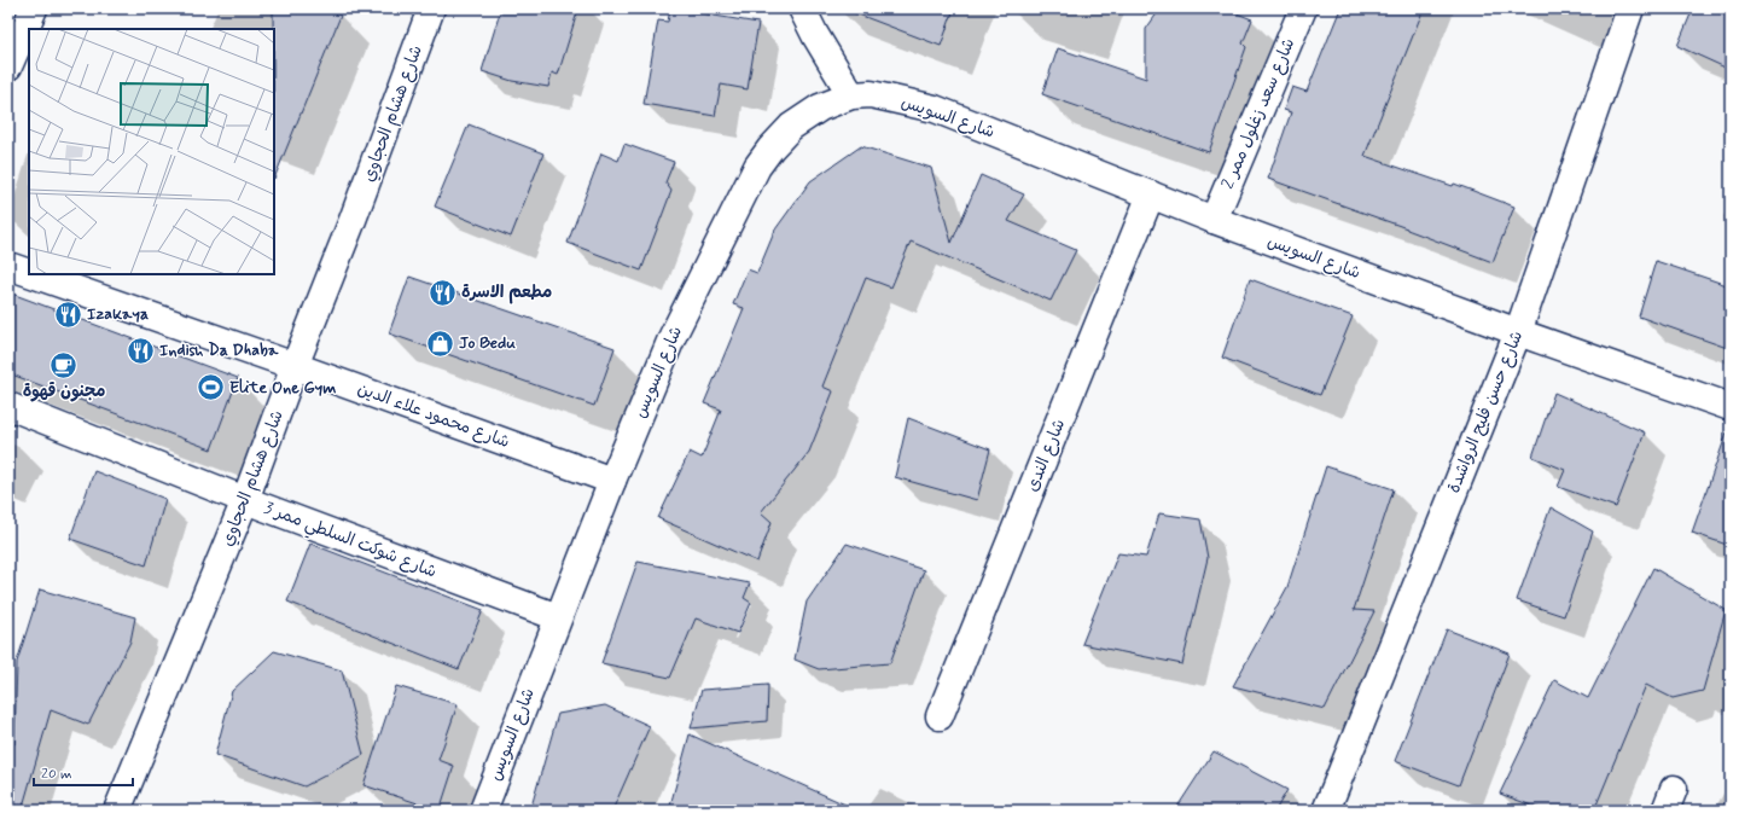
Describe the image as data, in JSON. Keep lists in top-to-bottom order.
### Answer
{
  "streets": {
    "street": [
      "شارع هشام الحجاوي",
      "شارع سعد زغلول ممر 2",
      "شارع السويس",
      "شارع حسن فليح الرواشدة",
      "شارع محمود علاء الدين",
      "شارع الندى",
      "شارع شوكت السلطي ممر 3"
    ]
  },
  "crossings": [
    ["شارع هشام الحجاوي", "شارع محمود علاء الدين"],
    ["شارع هشام الحجاوي", "شارع شوكت السلطي ممر 3"],
    ["شارع سعد زغلول ممر 2", "شارع السويس"],
    ["شارع السويس", "شارع حسن فليح الرواشدة"],
    ["شارع السويس", "شارع محمود علاء الدين"],
    ["شارع السويس", "شارع الندى"],
    ["شارع السويس", "شارع شوكت السلطي ممر 3"]
  ],
  "places": {
    "restaurant": ["مطعم الاسرة", "Izakaya", "Indish Da Dhaba"],
    "shop": ["Jo Bedu"],
    "cafe": ["مجنون قهوة"],
    "sports": ["Elite One Gym"]
  },
  "scale_bar": "20 m"
}
